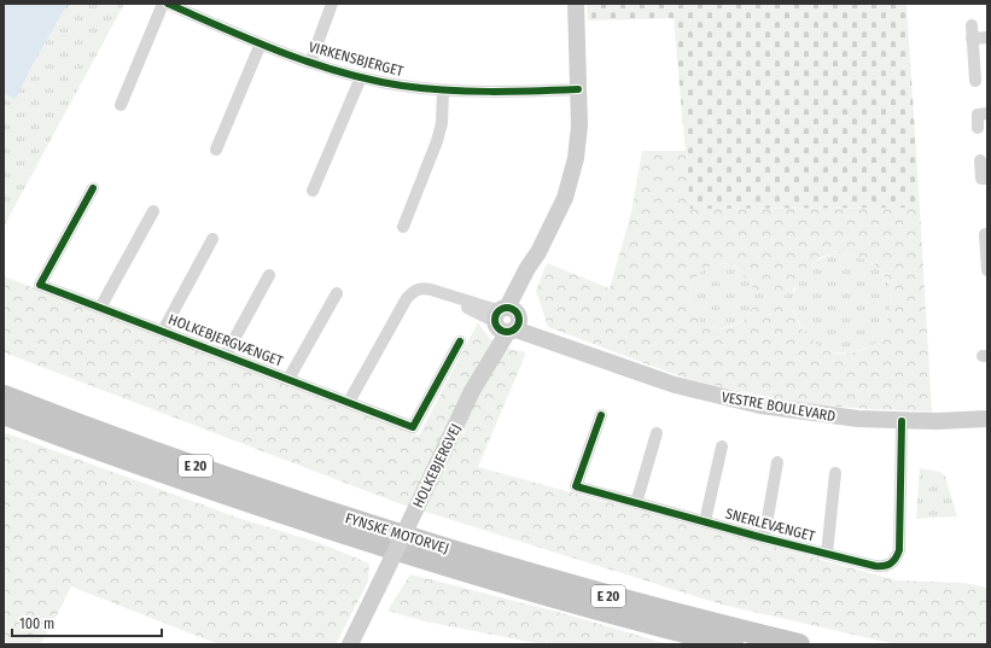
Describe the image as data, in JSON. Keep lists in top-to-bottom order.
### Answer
{
  "streets": {
    "highway": ["E 20", "FYNSKE MOTORVEJ"],
    "street": [
      "VIRKENSBJERGET",
      "HOLKEBJERGVÆNGET",
      "VESTRE BOULEVARD",
      "HOLKEBJERGVEJ",
      "SNERLEVÆNGET"
    ]
  },
  "crossings": [
    ["VIRKENSBJERGET", "HOLKEBJERGVEJ"],
    ["VESTRE BOULEVARD", "HOLKEBJERGVEJ"],
    ["VESTRE BOULEVARD", "SNERLEVÆNGET"]
  ],
  "scale_bar": "100 m"
}
